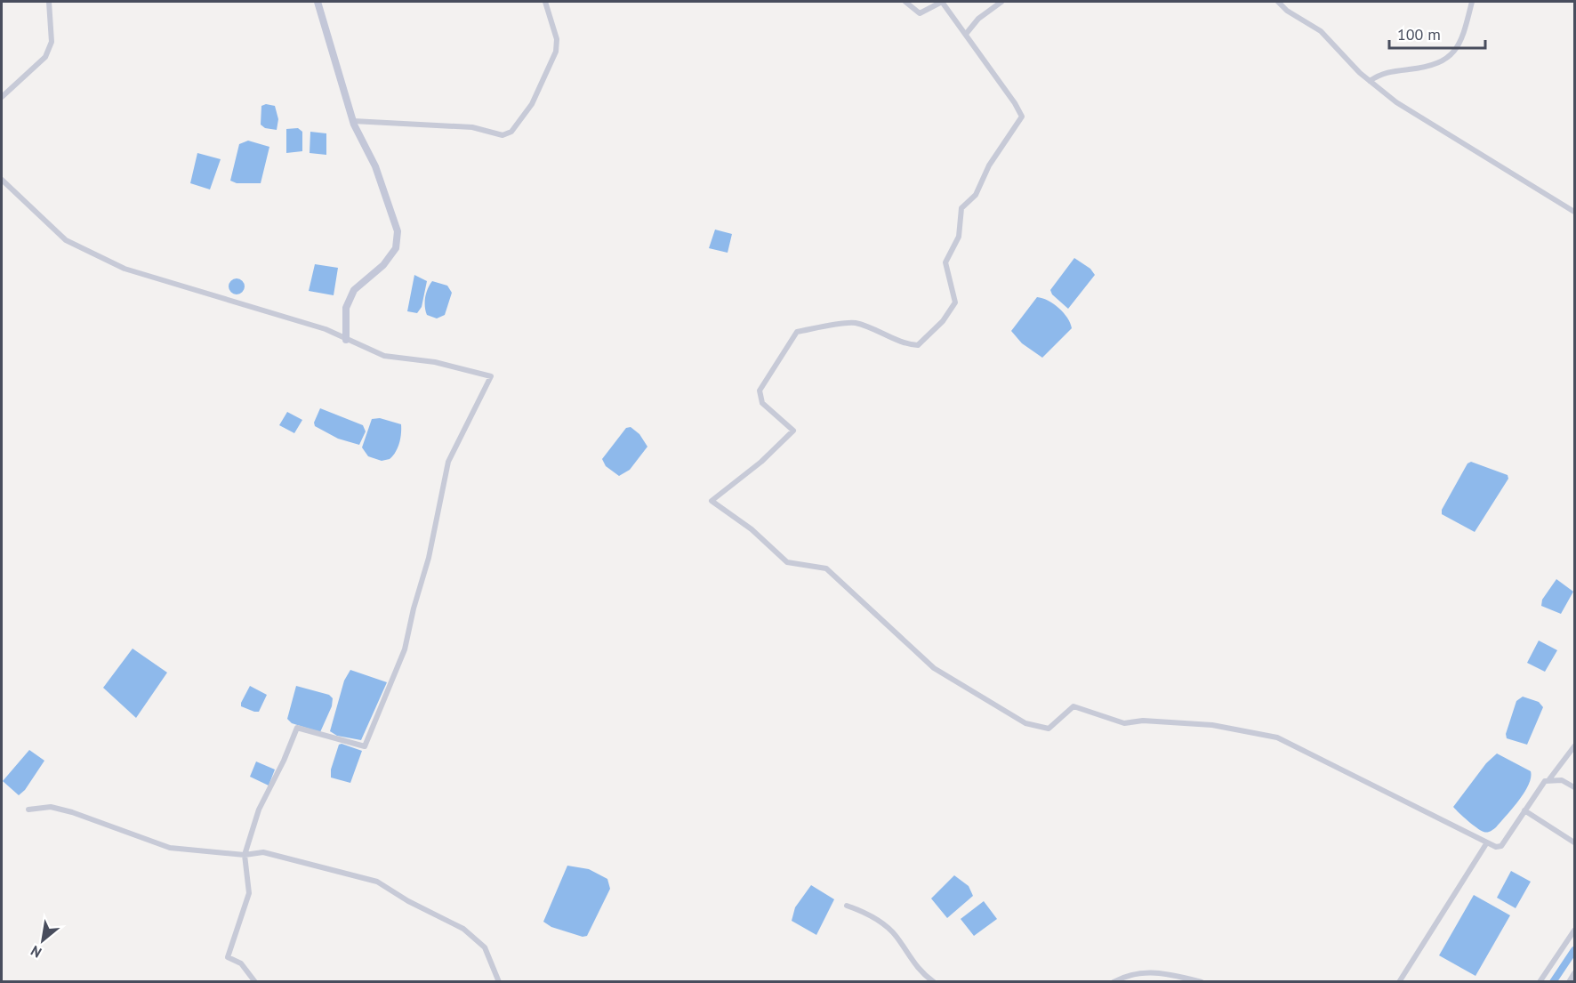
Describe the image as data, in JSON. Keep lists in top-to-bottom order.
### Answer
{
  "scale_bar": "100 m",
  "north": "bottom left"
}
